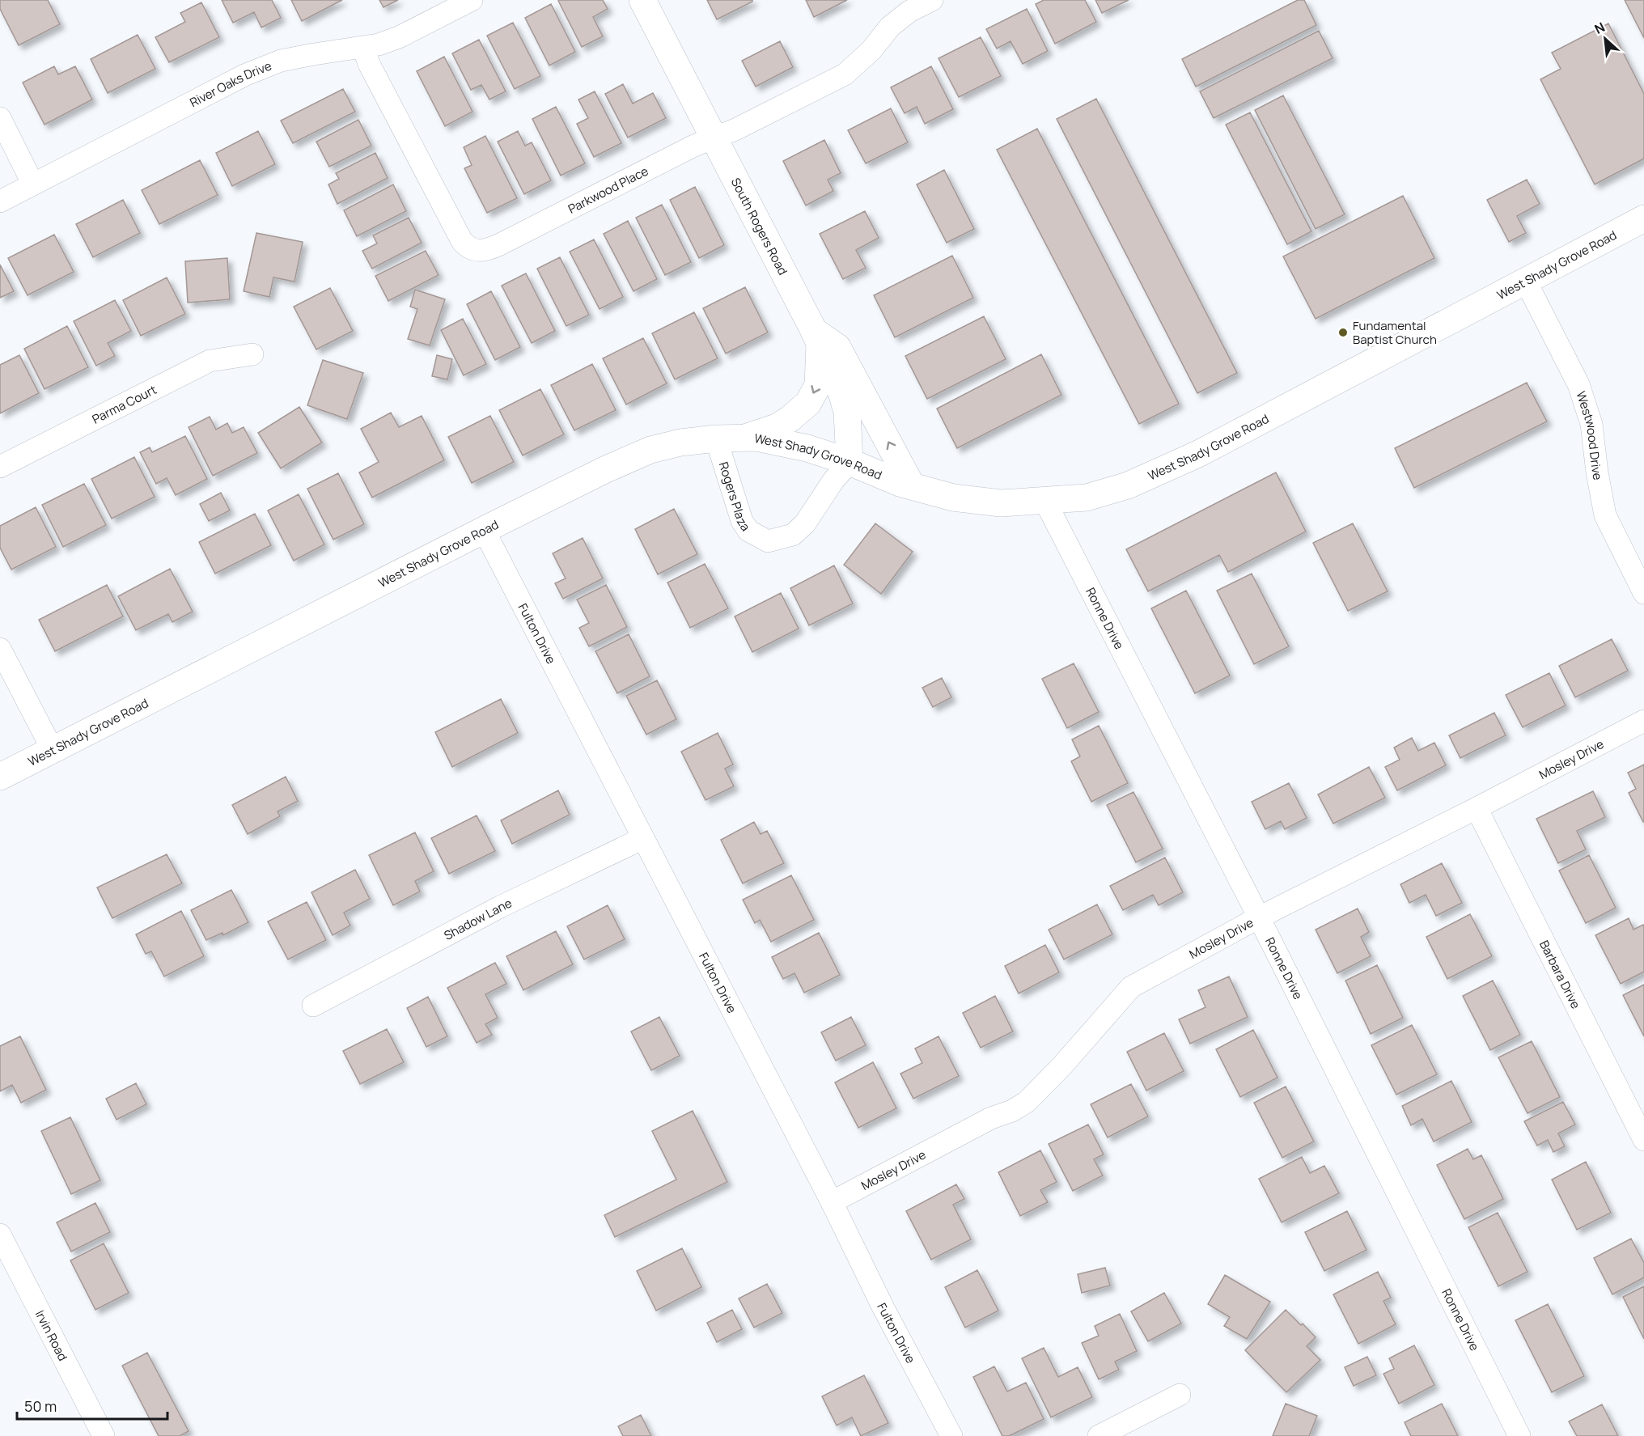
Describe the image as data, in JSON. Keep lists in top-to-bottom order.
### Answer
{
  "streets": {
    "main road": ["South Rogers Road", "West Shady Grove Road"],
    "street": [
      "River Oaks Drive",
      "Parkwood Place",
      "Parma Court",
      "Westwood Drive",
      "Rogers Plaza",
      "Ronne Drive",
      "Fulton Drive",
      "Mosley Drive",
      "Shadow Lane",
      "Barbara Drive",
      "Irvin Road"
    ]
  },
  "crossings": [
    ["River Oaks Drive", "Parkwood Place"],
    ["Parkwood Place", "South Rogers Road"],
    ["South Rogers Road", "West Shady Grove Road"],
    ["South Rogers Road", "Rogers Plaza"],
    ["West Shady Grove Road", "Westwood Drive"],
    ["West Shady Grove Road", "Rogers Plaza"],
    ["West Shady Grove Road", "Ronne Drive"],
    ["West Shady Grove Road", "Fulton Drive"],
    ["Ronne Drive", "Mosley Drive"],
    ["Fulton Drive", "Mosley Drive"],
    ["Fulton Drive", "Shadow Lane"],
    ["Mosley Drive", "Barbara Drive"]
  ],
  "places": ["Fundamental Baptist Church"],
  "scale_bar": "50 m",
  "north": "top left"
}
